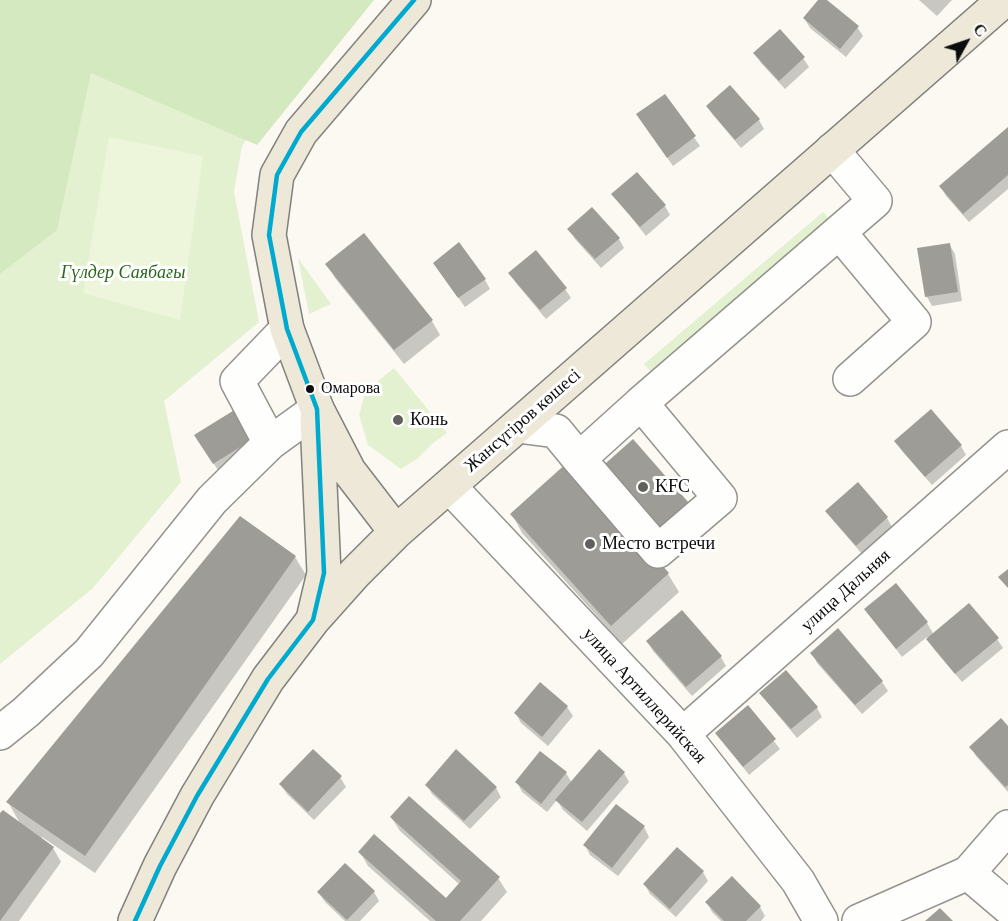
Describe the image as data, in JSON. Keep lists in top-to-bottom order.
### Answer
{
  "streets": {
    "main road": ["Жансүгіров көшесі"],
    "street": ["улица Дальняя", "улица Артиллерийская"]
  },
  "crossings": [
    ["Жансүгіров көшесі", "улица Артиллерийская"],
    ["улица Дальняя", "улица Артиллерийская"]
  ],
  "parks": ["Гүлдер Саябағы"],
  "places": [
    "Омарова",
    "Конь",
    "KFC",
    "Место встречи"
  ],
  "north": "top right"
}
